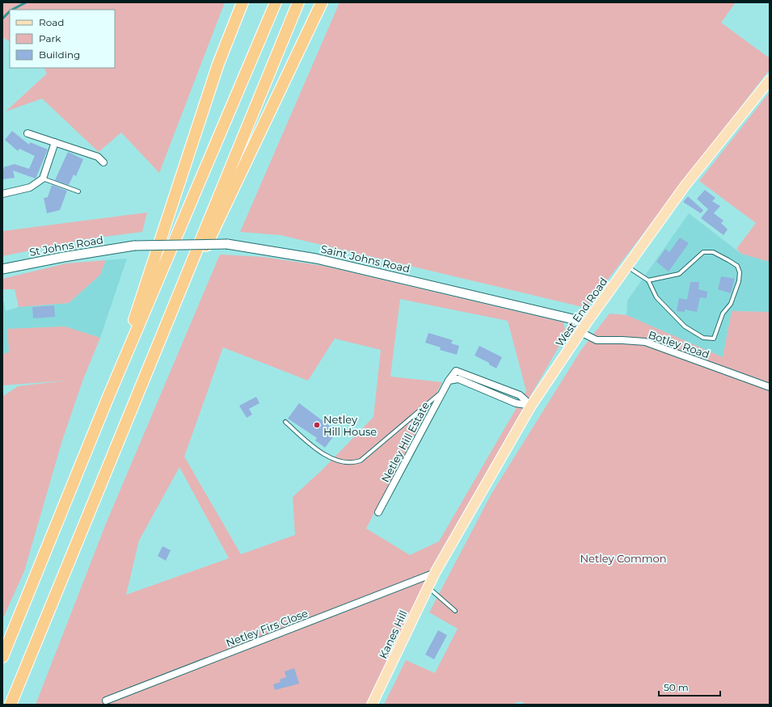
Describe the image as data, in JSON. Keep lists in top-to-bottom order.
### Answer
{
  "streets": {
    "main road": [
      "St Johns Road",
      "Saint Johns Road",
      "West End Road",
      "Kanes Hill"
    ],
    "street": ["Botley Road", "Netley Hill Estate", "Netley Firs Close"]
  },
  "crossings": [
    ["St Johns Road", "Saint Johns Road"],
    ["Saint Johns Road", "West End Road"],
    ["West End Road", "Botley Road"],
    ["West End Road", "Netley Hill Estate"],
    ["West End Road", "Netley Firs Close"],
    ["West End Road", "Kanes Hill"],
    ["Netley Firs Close", "Kanes Hill"]
  ],
  "parks": ["Netley Common"],
  "places": ["Netley Hill House"],
  "legend": ["Road", "Park", "Building"],
  "scale_bar": "50 m"
}
